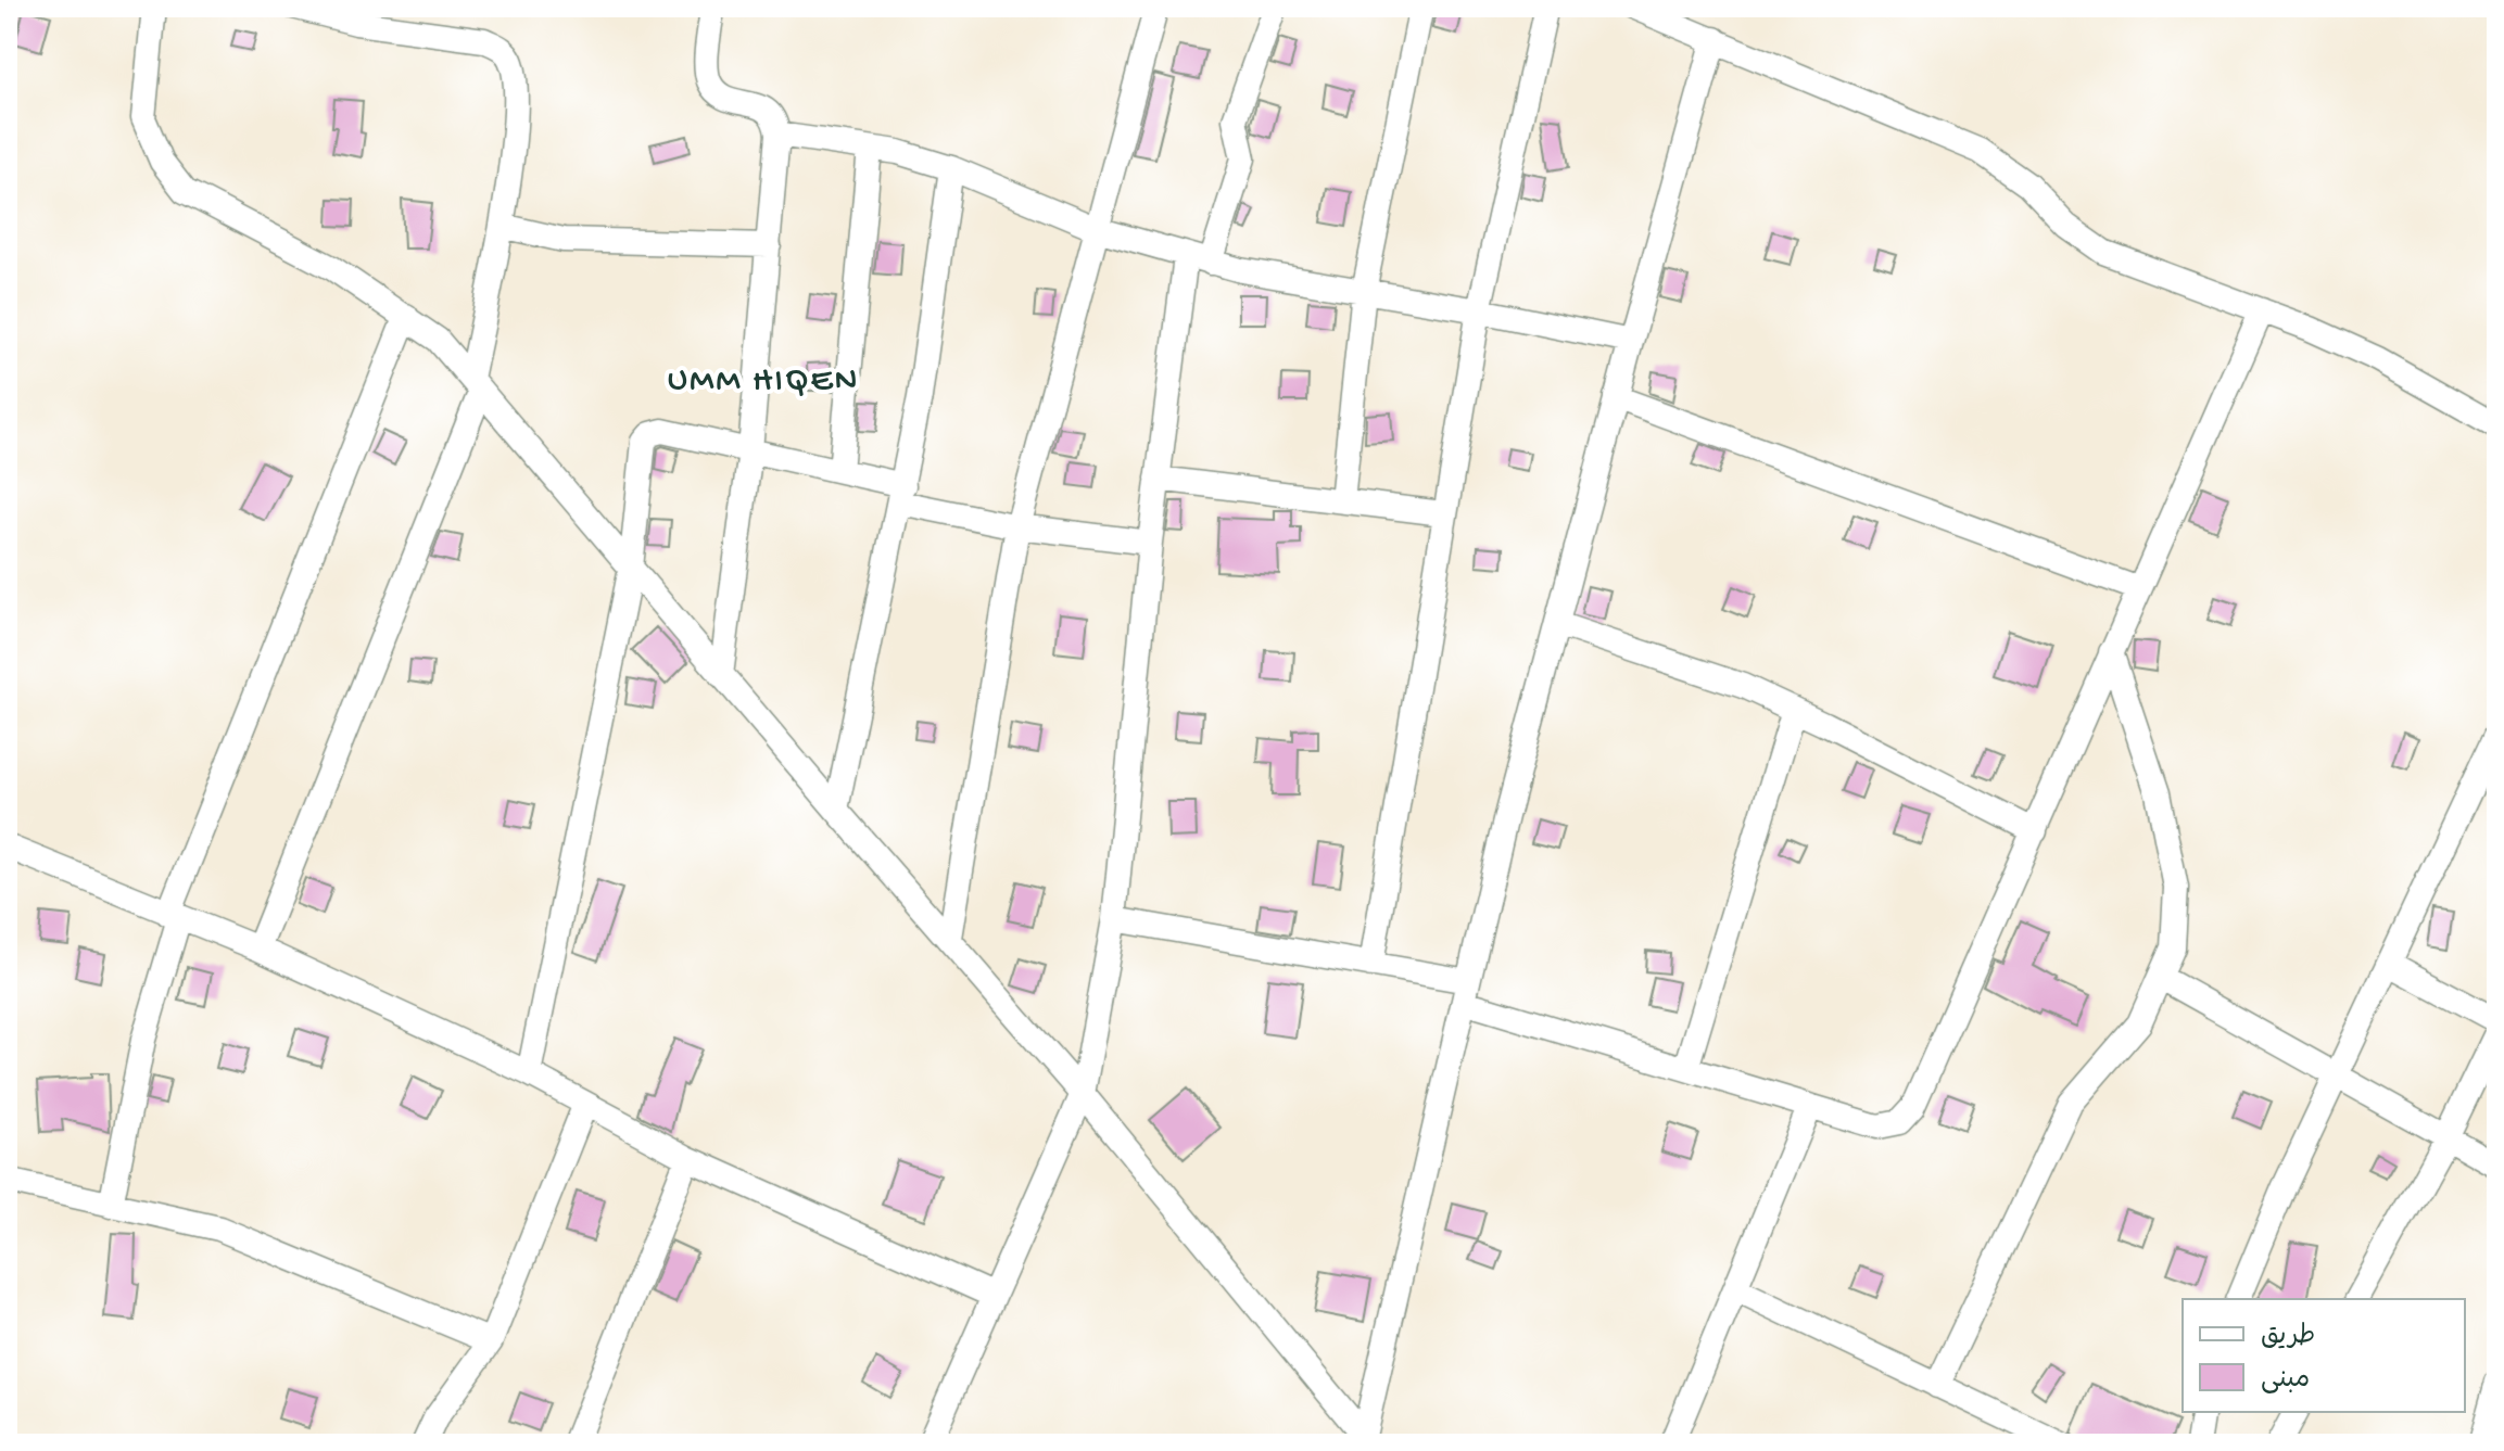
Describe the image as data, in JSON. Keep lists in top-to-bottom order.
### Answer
{
  "districts": ["UMM HIQEN"],
  "legend": ["طريق", "مبنى"]
}
